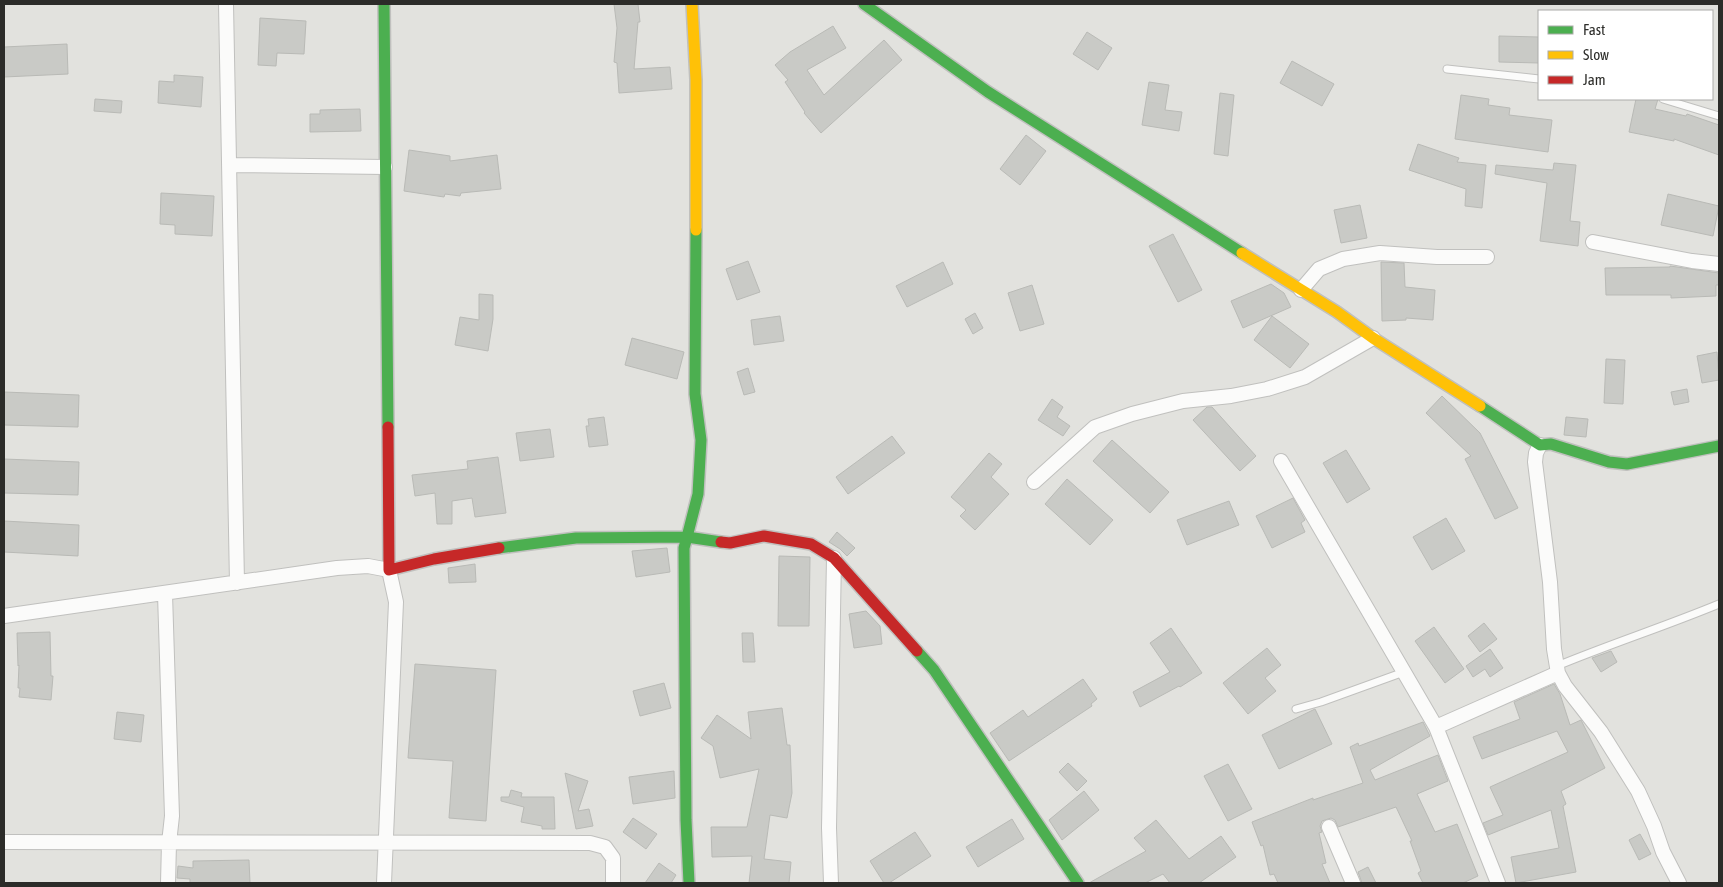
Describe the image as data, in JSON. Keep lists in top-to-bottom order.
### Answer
{
  "legend": ["Fast", "Slow", "Jam"]
}
